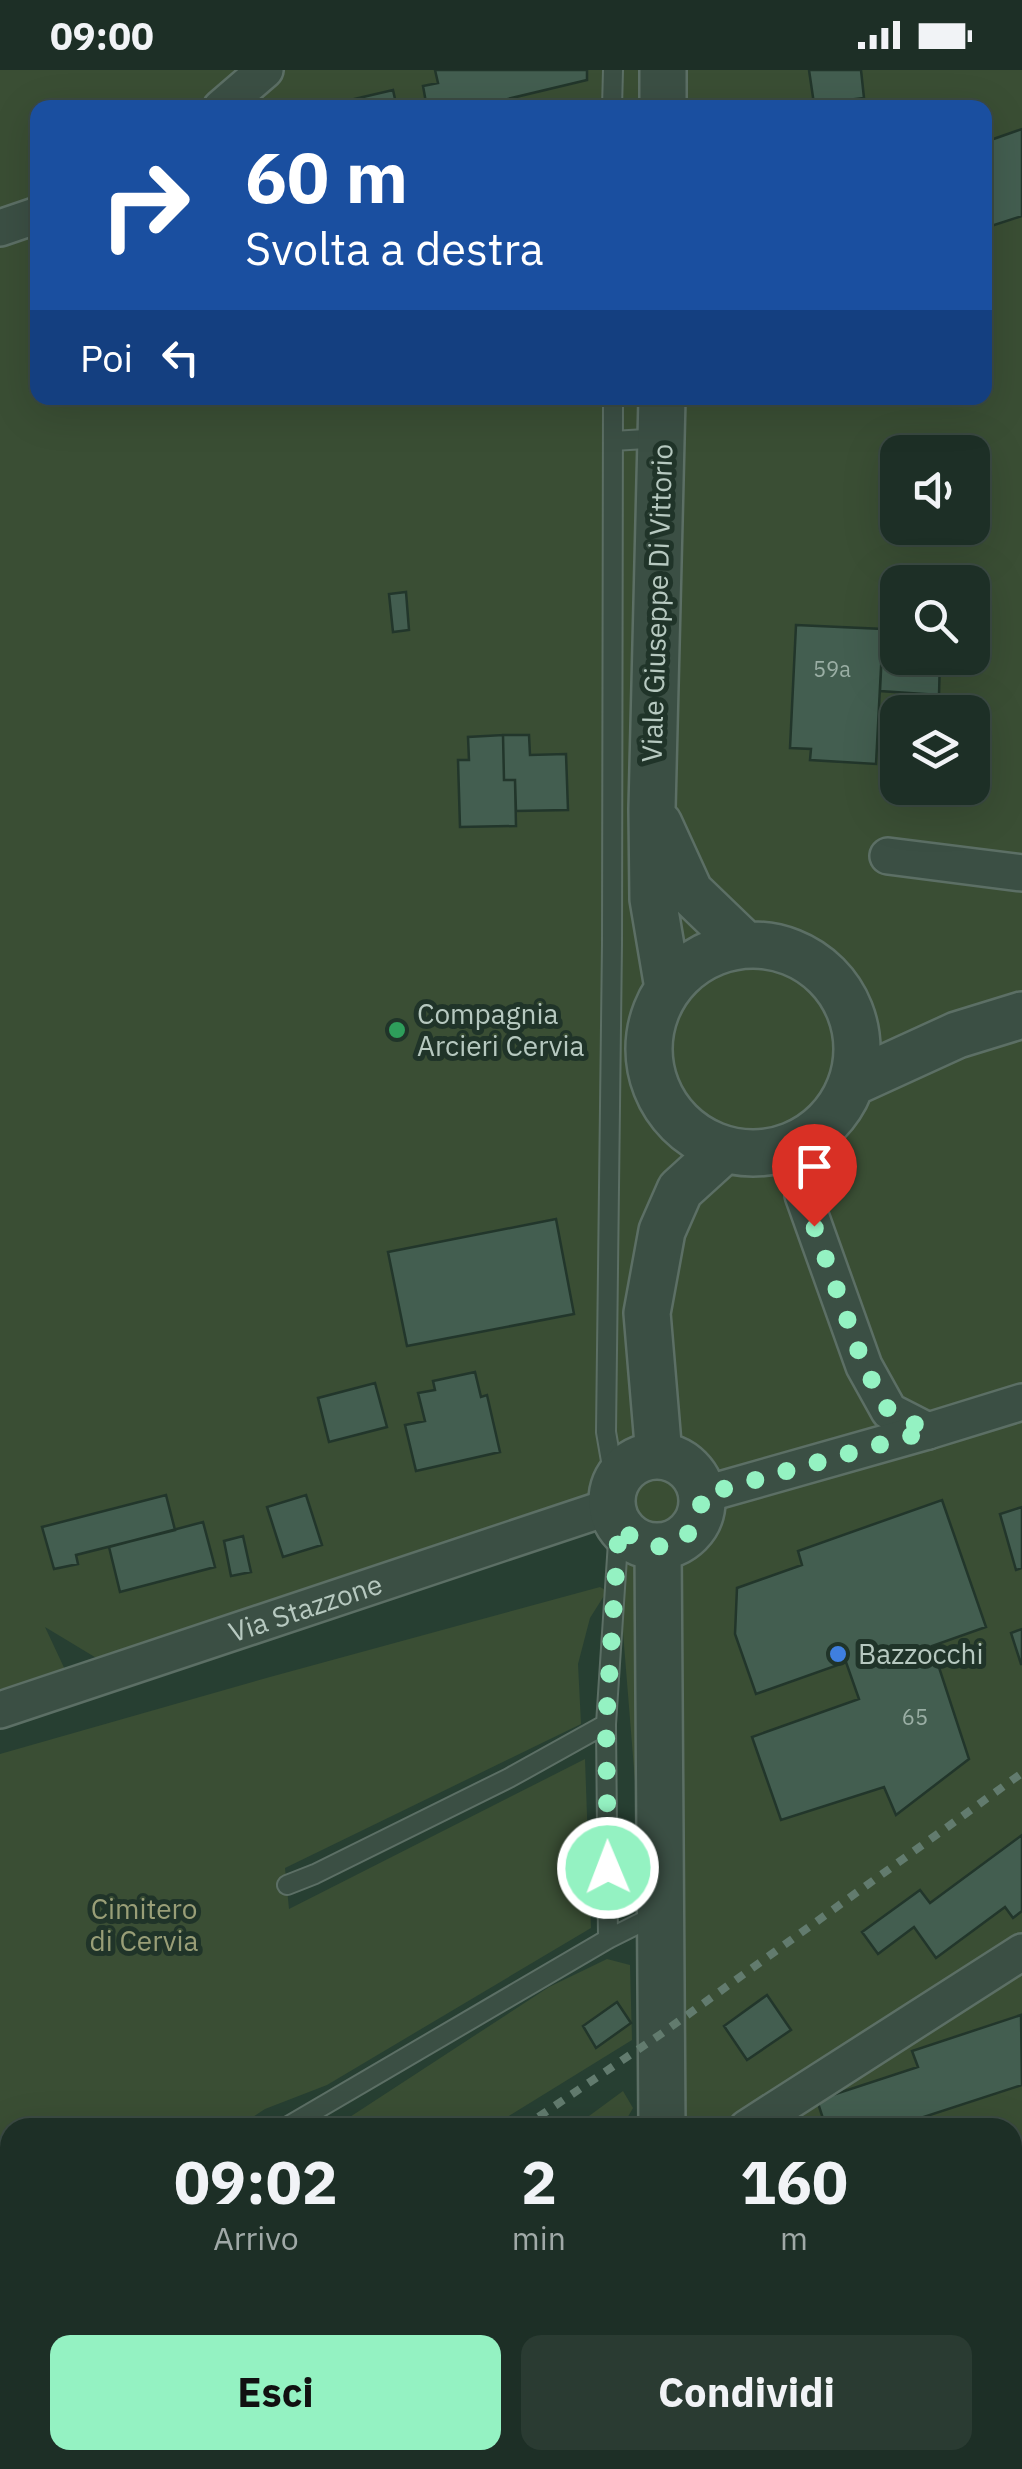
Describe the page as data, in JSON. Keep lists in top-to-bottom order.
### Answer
{
  "streets": {
    "street": ["Viale Giuseppe Di Vittorio", "Via Stazzone"]
  },
  "parks": ["Cimitero di Cervia"],
  "places": ["Compagnia Arcieri Cervia", "Bazzocchi"],
  "house_numbers": ["59a", "65"],
  "page": {
    "status": "09:00",
    "turn": ["60 m", "Svolta a destra"],
    "then": "Poi",
    "eta": [
      "09:02",
      "Arrivo",
      "2",
      "min",
      "160",
      "m"
    ],
    "buttons": ["Esci", "Condividi"]
  }
}
